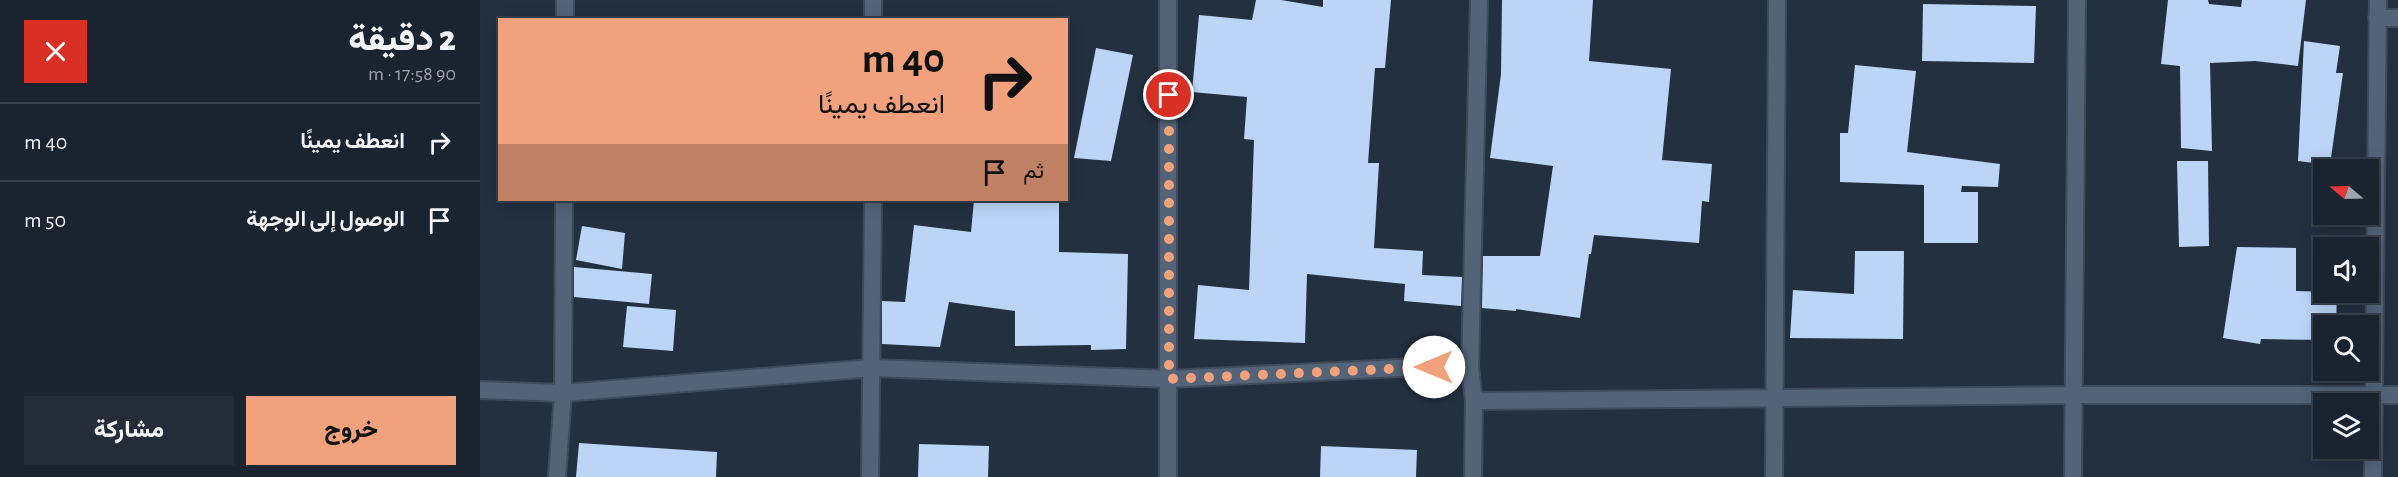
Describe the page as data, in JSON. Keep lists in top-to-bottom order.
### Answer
{
  "north": "left",
  "page": {
    "heading": ["2 دقيقة", "90 m · 17:58"],
    "turn": ["40 m", "انعطف يمينًا"],
    "list": [
      {
        "name": "انعطف يمينًا",
        "value": "40 m"
      },
      {
        "name": "الوصول إلى الوجهة",
        "value": "50 m"
      }
    ],
    "then": "ثم",
    "buttons": ["خروج", "مشاركة"]
  }
}
